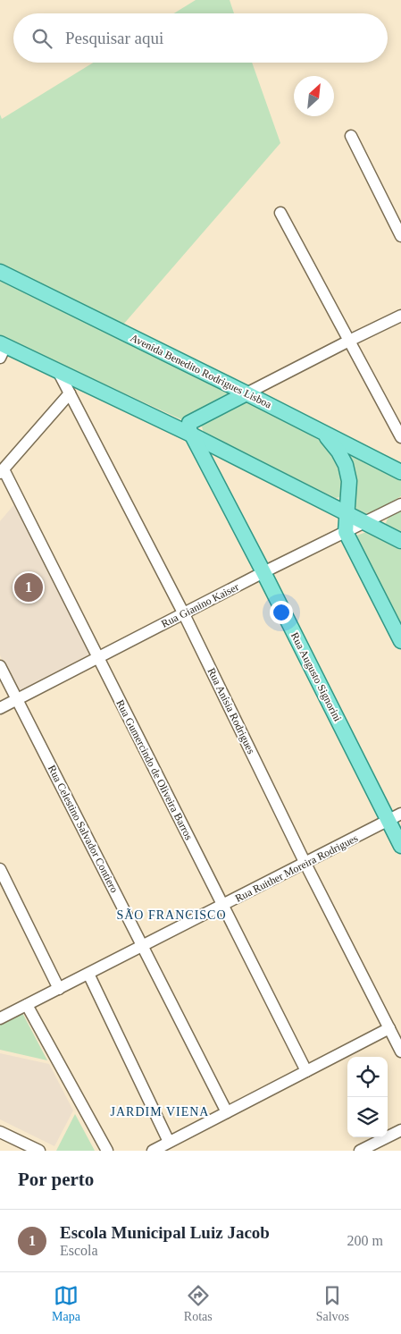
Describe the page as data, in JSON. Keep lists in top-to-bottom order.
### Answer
{
  "streets": {
    "main road": ["Avenida Benedito Rodrigues Lisboa", "Rua Augusto Signorini"],
    "street": [
      "Rua Gianino Kaiser",
      "Rua Anísia Rodrigues",
      "Rua Gumercindo de Oliveira Barros",
      "Rua Celestino Salvador Contiero",
      "Rua Ruither Moreira Rodrigues"
    ]
  },
  "crossings": [
    ["Rua Gianino Kaiser", "Rua Augusto Signorini"],
    ["Rua Gianino Kaiser", "Rua Anísia Rodrigues"],
    ["Rua Gianino Kaiser", "Rua Gumercindo de Oliveira Barros"],
    ["Rua Gianino Kaiser", "Rua Celestino Salvador Contiero"],
    ["Rua Augusto Signorini", "Rua Ruither Moreira Rodrigues"],
    ["Rua Anísia Rodrigues", "Rua Ruither Moreira Rodrigues"],
    ["Rua Gumercindo de Oliveira Barros", "Rua Ruither Moreira Rodrigues"],
    ["Rua Celestino Salvador Contiero", "Rua Ruither Moreira Rodrigues"]
  ],
  "districts": ["SÃO FRANCISCO", "JARDIM VIENA"],
  "north": "top right",
  "page": {
    "search": "Pesquisar aqui",
    "pins": "1",
    "heading": "Por perto",
    "list": [
      {
        "mark": "1",
        "name": "Escola Municipal Luiz Jacob",
        "note": "Escola",
        "value": "200 m"
      }
    ],
    "nav": ["Mapa", "Rotas", "Salvos"]
  }
}
